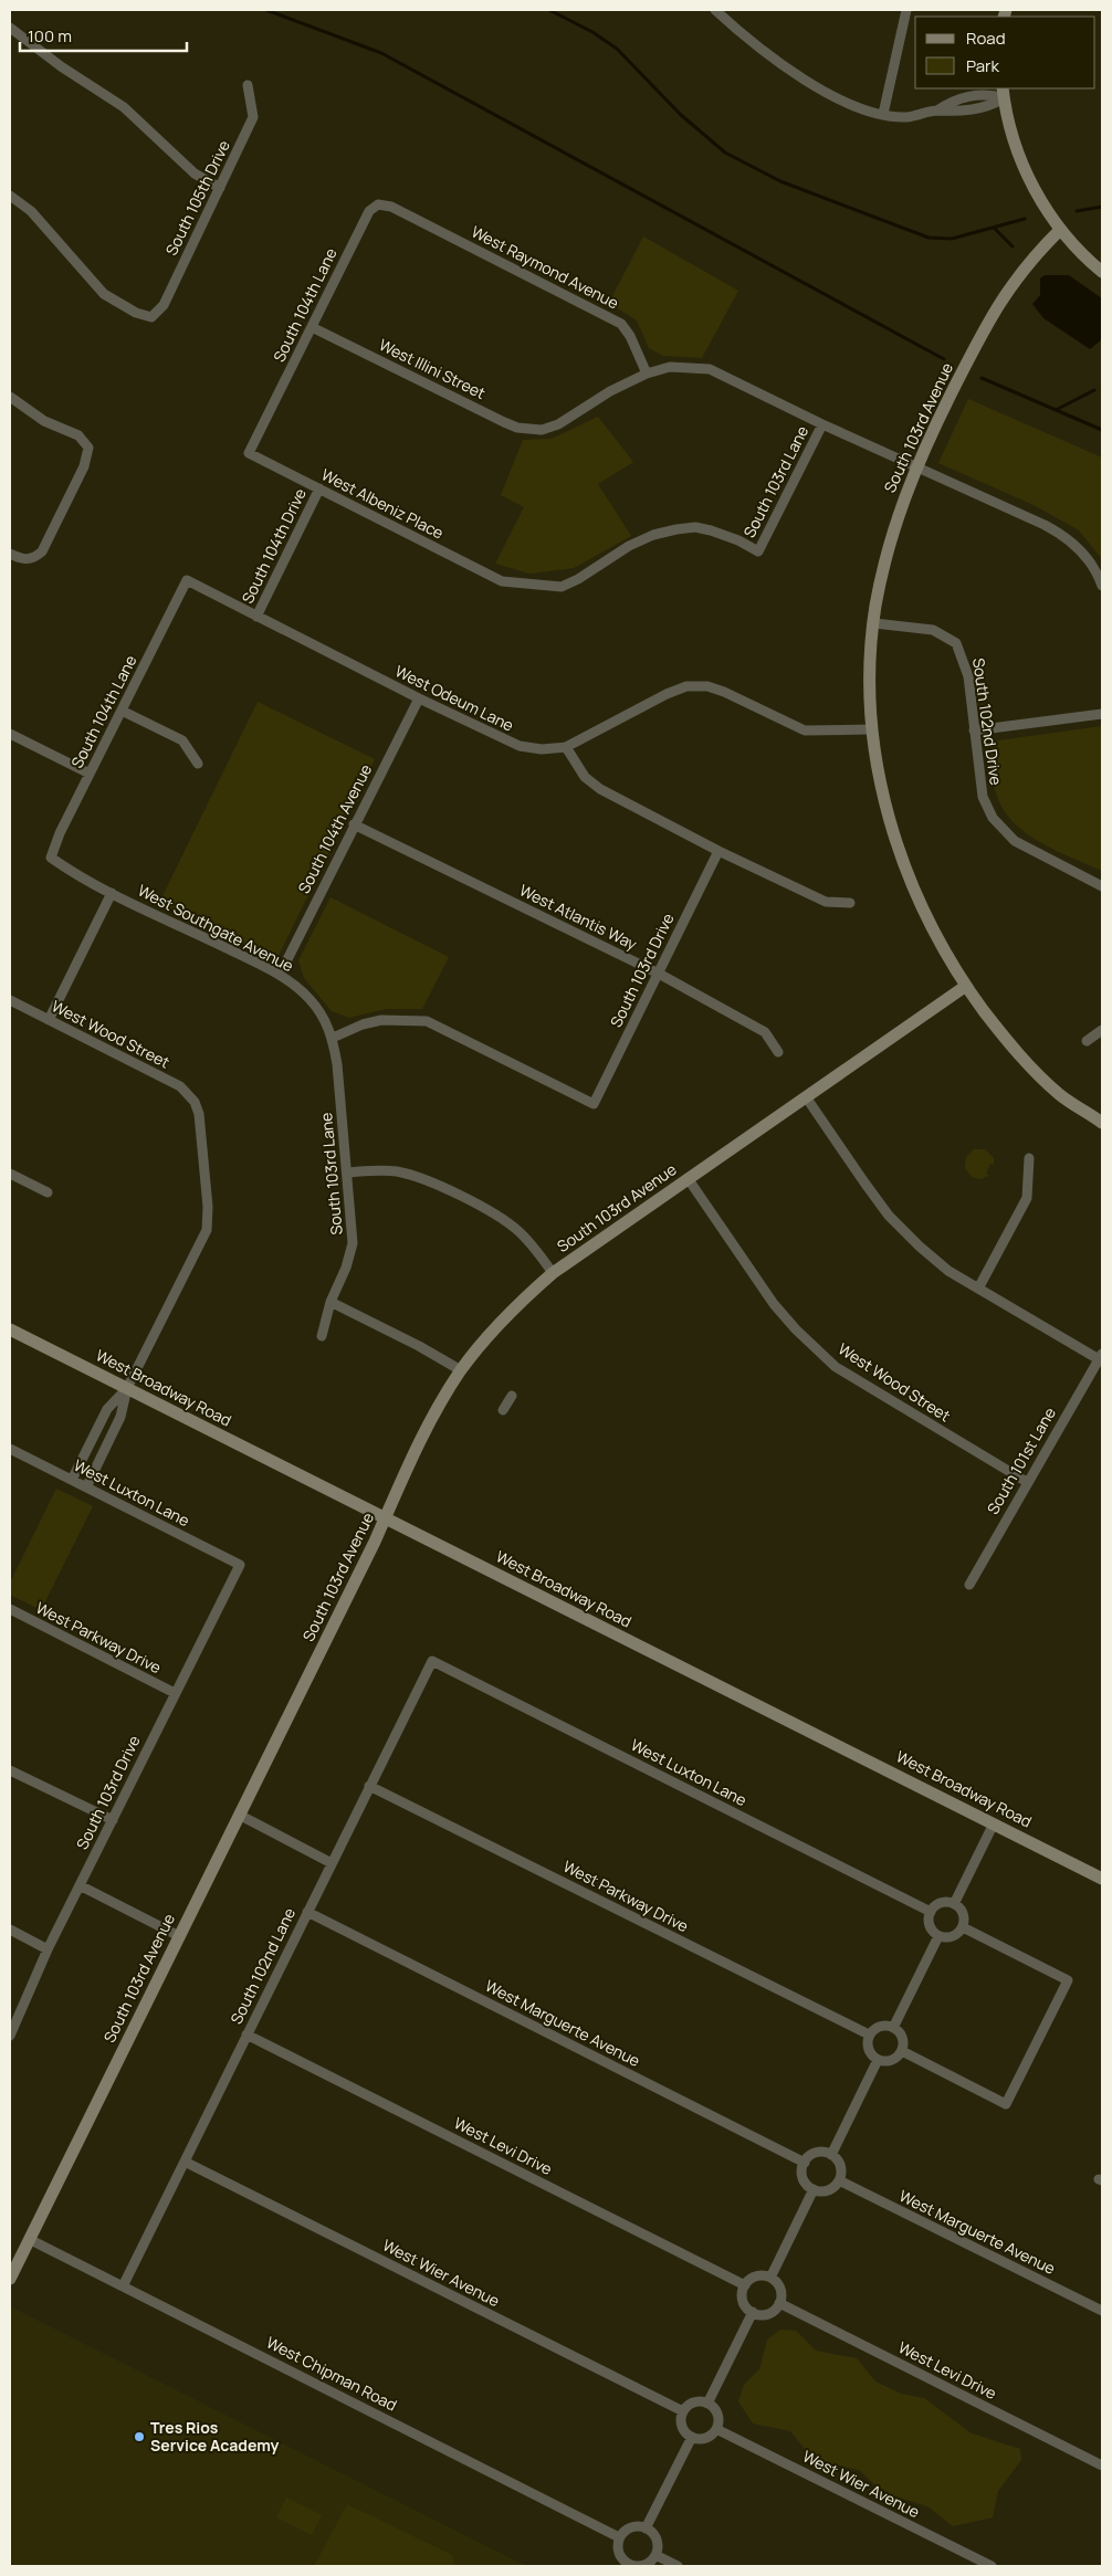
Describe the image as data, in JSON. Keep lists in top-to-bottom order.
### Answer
{
  "streets": {
    "street": [
      "South 105th Drive",
      "West Raymond Avenue",
      "South 104th Lane",
      "West Illini Street",
      "South 103rd Avenue",
      "South 103rd Lane",
      "West Albeniz Place",
      "South 104th Drive",
      "West Odeum Lane",
      "South 102nd Drive",
      "South 104th Avenue",
      "West Atlantis Way",
      "West Southgate Avenue",
      "South 103rd Drive",
      "West Wood Street",
      "West Broadway Road",
      "South 101st Lane",
      "West Luxton Lane",
      "West Parkway Drive",
      "South 102nd Lane",
      "West Marguerte Avenue",
      "West Levi Drive",
      "West Wier Avenue",
      "West Chipman Road"
    ]
  },
  "crossings": [
    ["West Raymond Avenue", "South 104th Lane"],
    ["West Raymond Avenue", "West Illini Street"],
    ["South 104th Lane", "West Illini Street"],
    ["South 104th Lane", "West Albeniz Place"],
    ["South 104th Lane", "West Odeum Lane"],
    ["South 104th Lane", "West Southgate Avenue"],
    ["South 103rd Avenue", "South 102nd Drive"],
    ["South 103rd Avenue", "West Wood Street"],
    ["South 103rd Avenue", "West Broadway Road"],
    ["South 103rd Avenue", "West Chipman Road"],
    ["South 103rd Lane", "West Albeniz Place"],
    ["South 103rd Lane", "West Southgate Avenue"],
    ["South 103rd Lane", "South 103rd Drive"],
    ["West Albeniz Place", "South 104th Drive"],
    ["South 104th Drive", "West Odeum Lane"],
    ["West Odeum Lane", "South 104th Avenue"],
    ["South 104th Avenue", "West Atlantis Way"],
    ["South 104th Avenue", "West Southgate Avenue"],
    ["West Atlantis Way", "South 103rd Drive"],
    ["West Southgate Avenue", "South 103rd Drive"],
    ["South 103rd Drive", "West Luxton Lane"],
    ["South 103rd Drive", "West Parkway Drive"],
    ["West Wood Street", "West Broadway Road"],
    ["West Wood Street", "South 101st Lane"],
    ["West Luxton Lane", "South 102nd Lane"],
    ["West Parkway Drive", "South 102nd Lane"],
    ["South 102nd Lane", "West Marguerte Avenue"],
    ["South 102nd Lane", "West Levi Drive"],
    ["South 102nd Lane", "West Wier Avenue"],
    ["South 102nd Lane", "West Chipman Road"]
  ],
  "places": ["Tres Rios Service Academy"],
  "legend": ["Road", "Park"],
  "scale_bar": "100 m"
}
